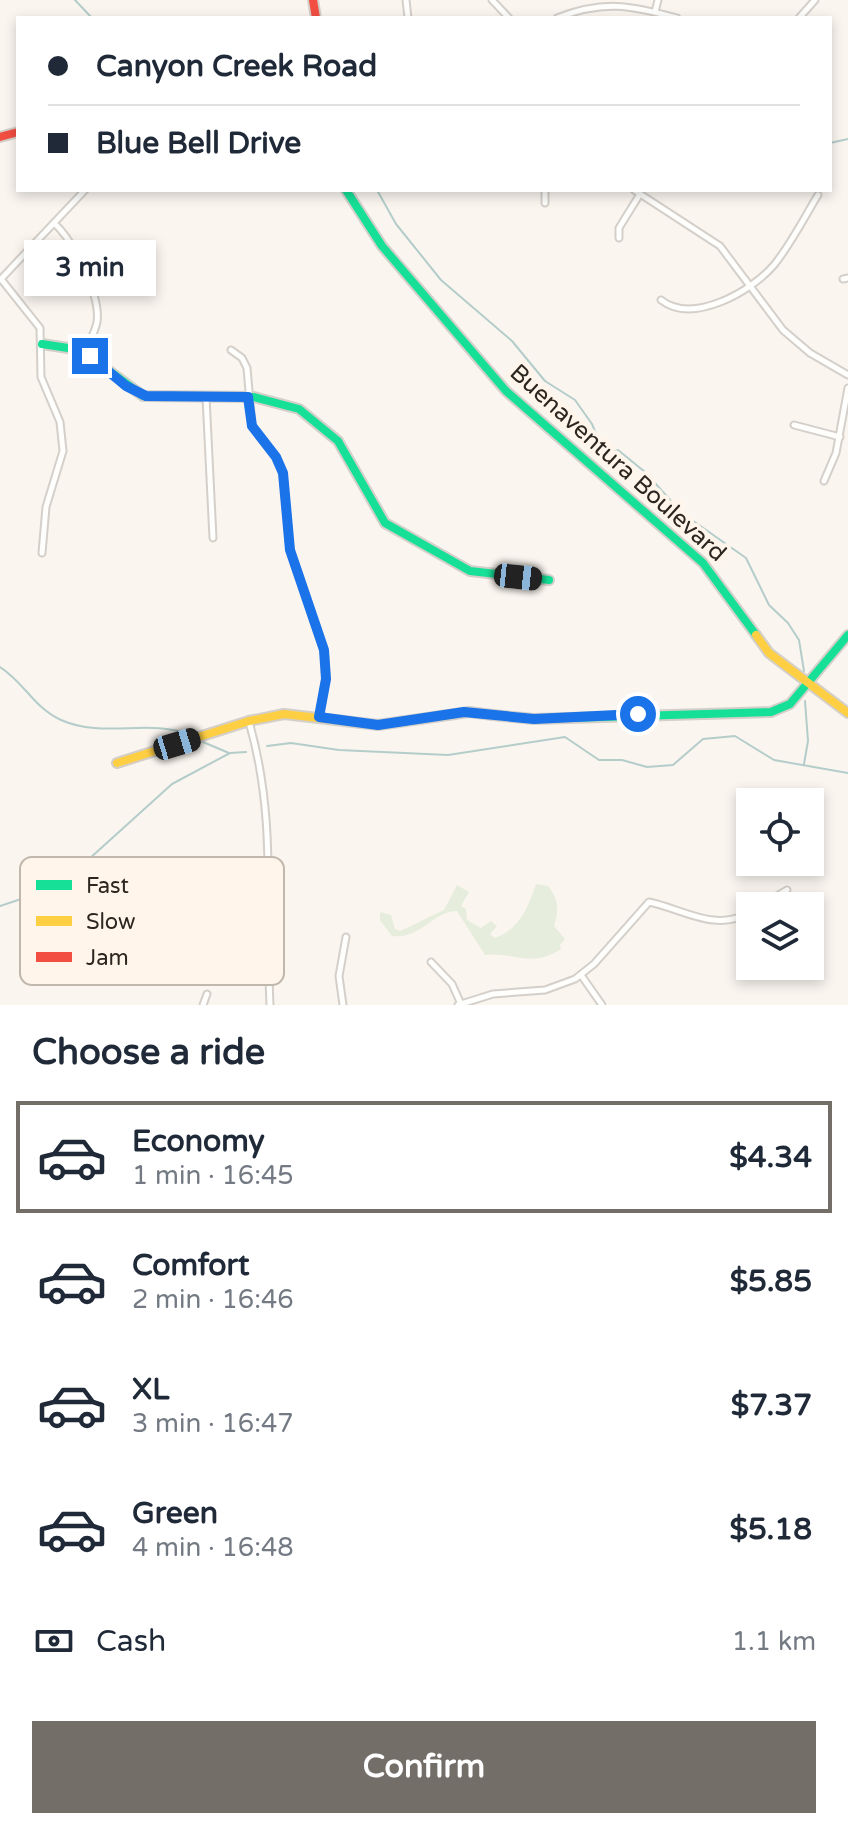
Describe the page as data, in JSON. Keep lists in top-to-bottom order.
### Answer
{
  "streets": {
    "street": ["Buenaventura Boulevard"]
  },
  "legend": ["Fast", "Slow", "Jam"],
  "page": {
    "banner": ["Canyon Creek Road", "Blue Bell Drive"],
    "bubble": "3 min",
    "heading": "Choose a ride",
    "list": [
      {
        "name": "Economy",
        "note": "1 min · 16:45",
        "value": "$4.34"
      },
      {
        "name": "Comfort",
        "note": "2 min · 16:46",
        "value": "$5.85"
      },
      {
        "name": "XL",
        "note": "3 min · 16:47",
        "value": "$7.37"
      },
      {
        "name": "Green",
        "note": "4 min · 16:48",
        "value": "$5.18"
      }
    ],
    "pay": ["Cash", "1.1 km"],
    "buttons": "Confirm"
  }
}
